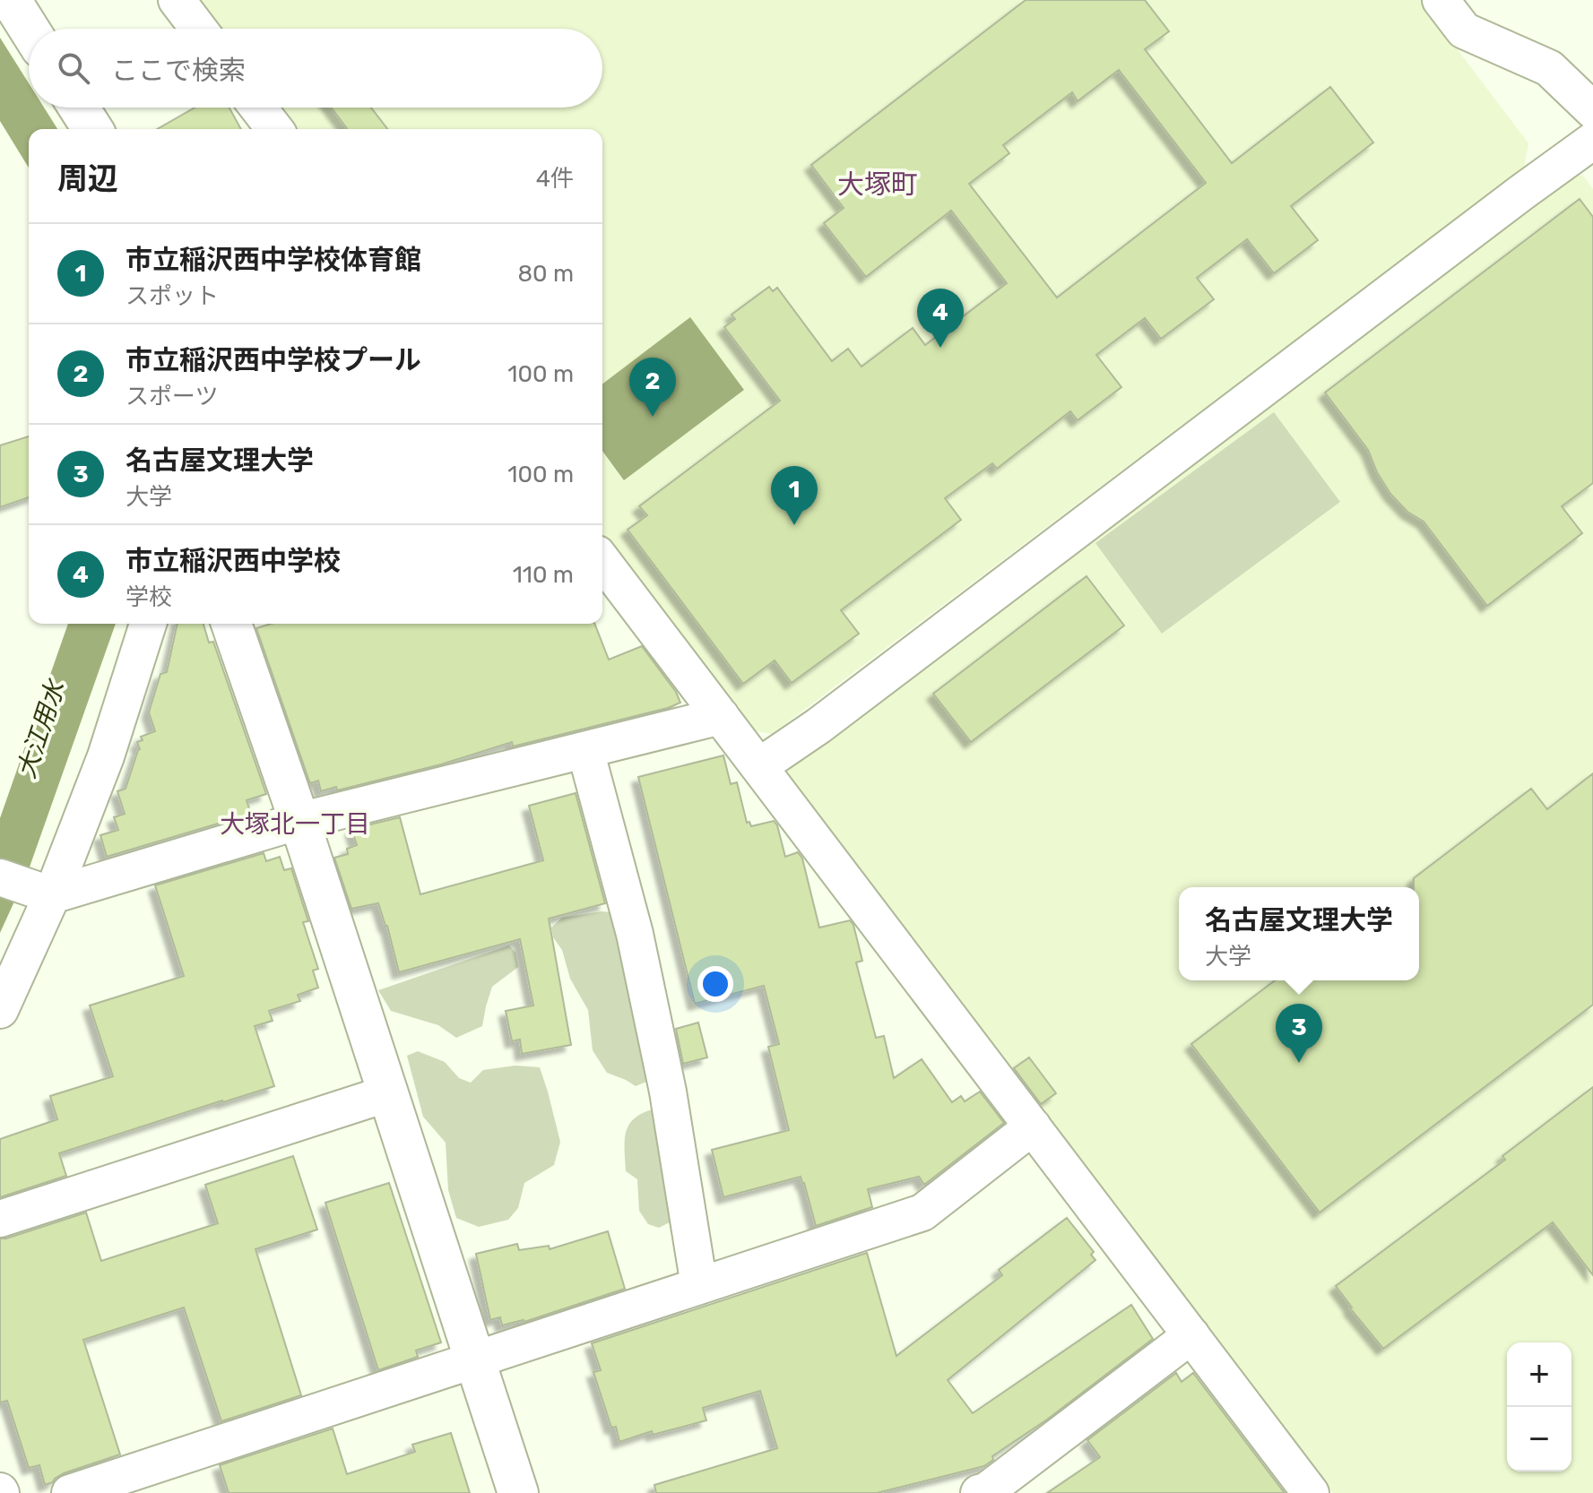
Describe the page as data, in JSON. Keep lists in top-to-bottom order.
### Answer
{
  "districts": ["大塚町", "大塚北一丁目"],
  "water": ["大江用水"],
  "page": {
    "search": "ここで検索",
    "heading": ["周辺", "4件"],
    "list": [
      {
        "mark": "1",
        "name": "市立稲沢西中学校体育館",
        "note": "スポット",
        "value": "80 m"
      },
      {
        "mark": "2",
        "name": "市立稲沢西中学校プール",
        "note": "スポーツ",
        "value": "100 m"
      },
      {
        "mark": "3",
        "name": "名古屋文理大学",
        "note": "大学",
        "value": "100 m"
      },
      {
        "mark": "4",
        "name": "市立稲沢西中学校",
        "note": "学校",
        "value": "110 m"
      }
    ],
    "pins": [
      "4",
      "2",
      "1",
      "3"
    ],
    "popup": ["名古屋文理大学", "大学"],
    "map_buttons": ["+", "−"]
  }
}
